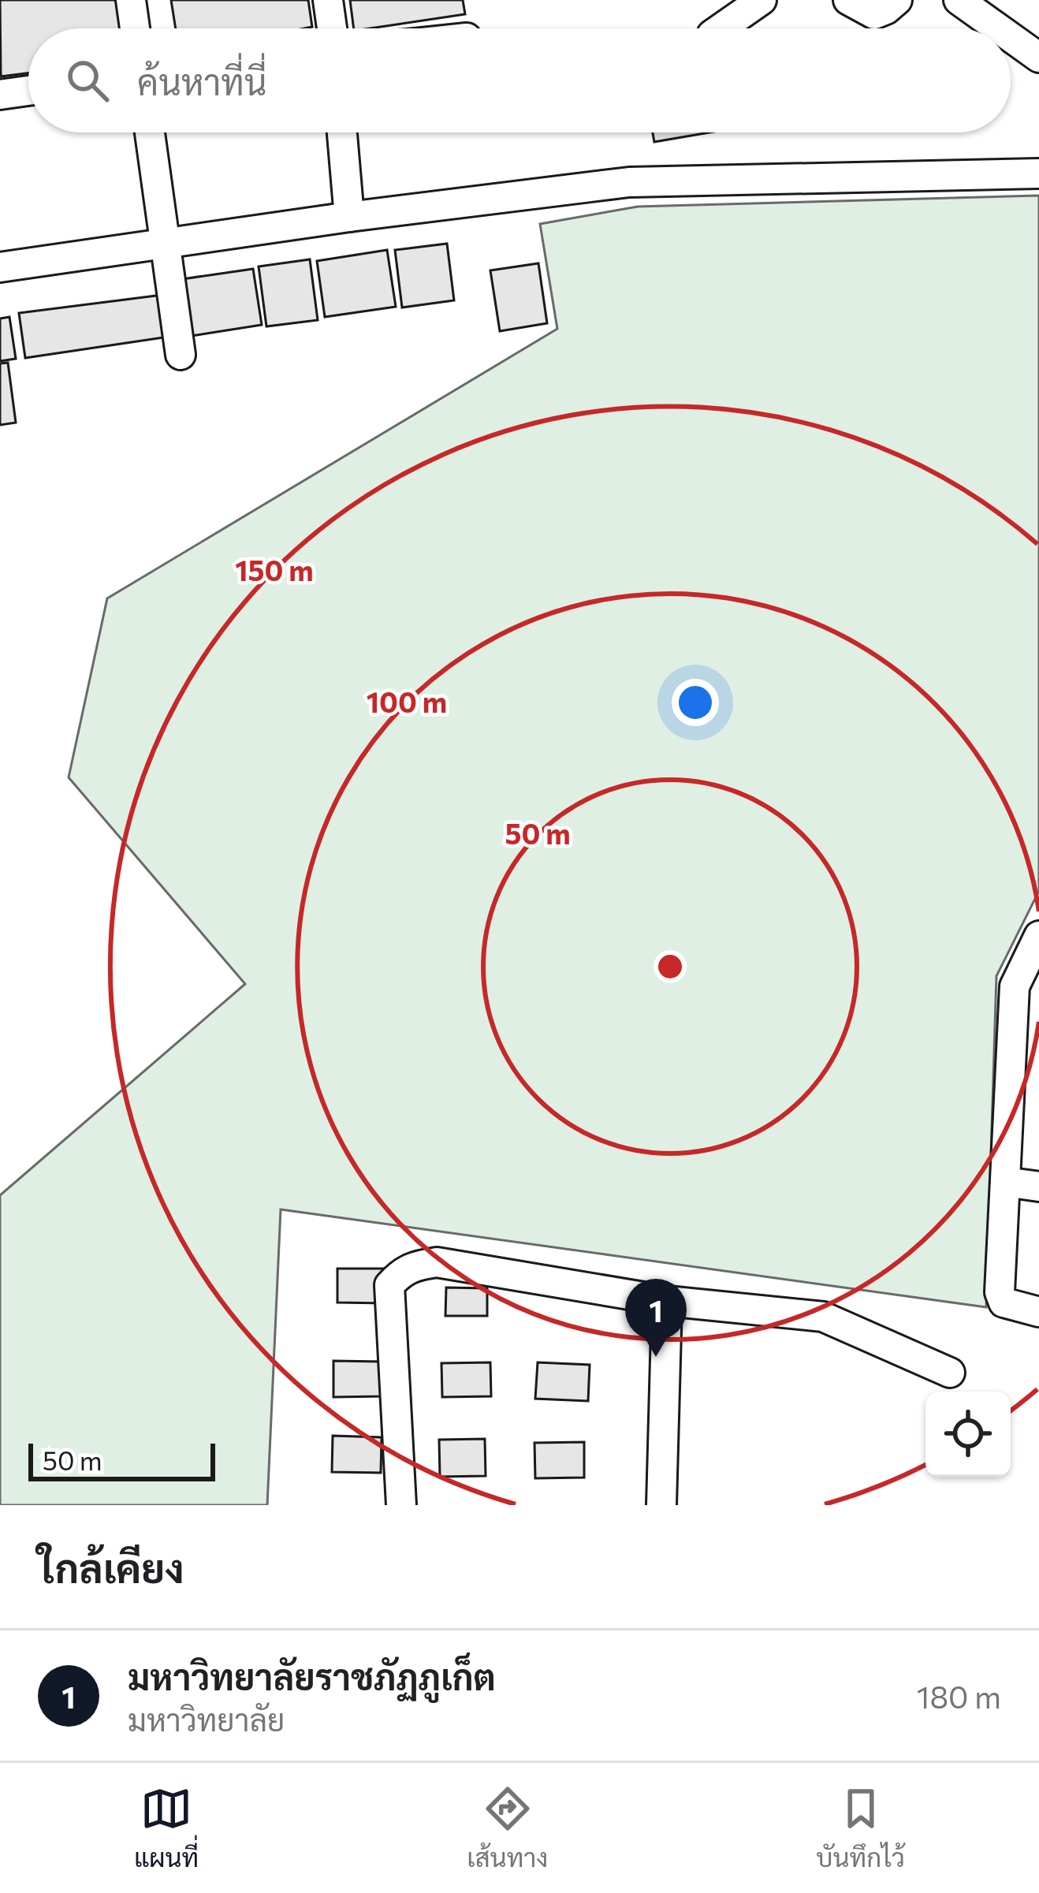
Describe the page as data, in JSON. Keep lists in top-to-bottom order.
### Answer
{
  "scale_bar": "50 m",
  "page": {
    "search": "ค้นหาที่นี่",
    "pins": "1",
    "scale": "50 m",
    "heading": "ใกล้เคียง",
    "list": [
      {
        "mark": "1",
        "name": "มหาวิทยาลัยราชภัฏภูเก็ต",
        "note": "มหาวิทยาลัย",
        "value": "180 m"
      }
    ],
    "nav": ["แผนที่", "เส้นทาง", "บันทึกไว้"]
  },
  "rings": ["150 m", "100 m", "50 m"]
}
